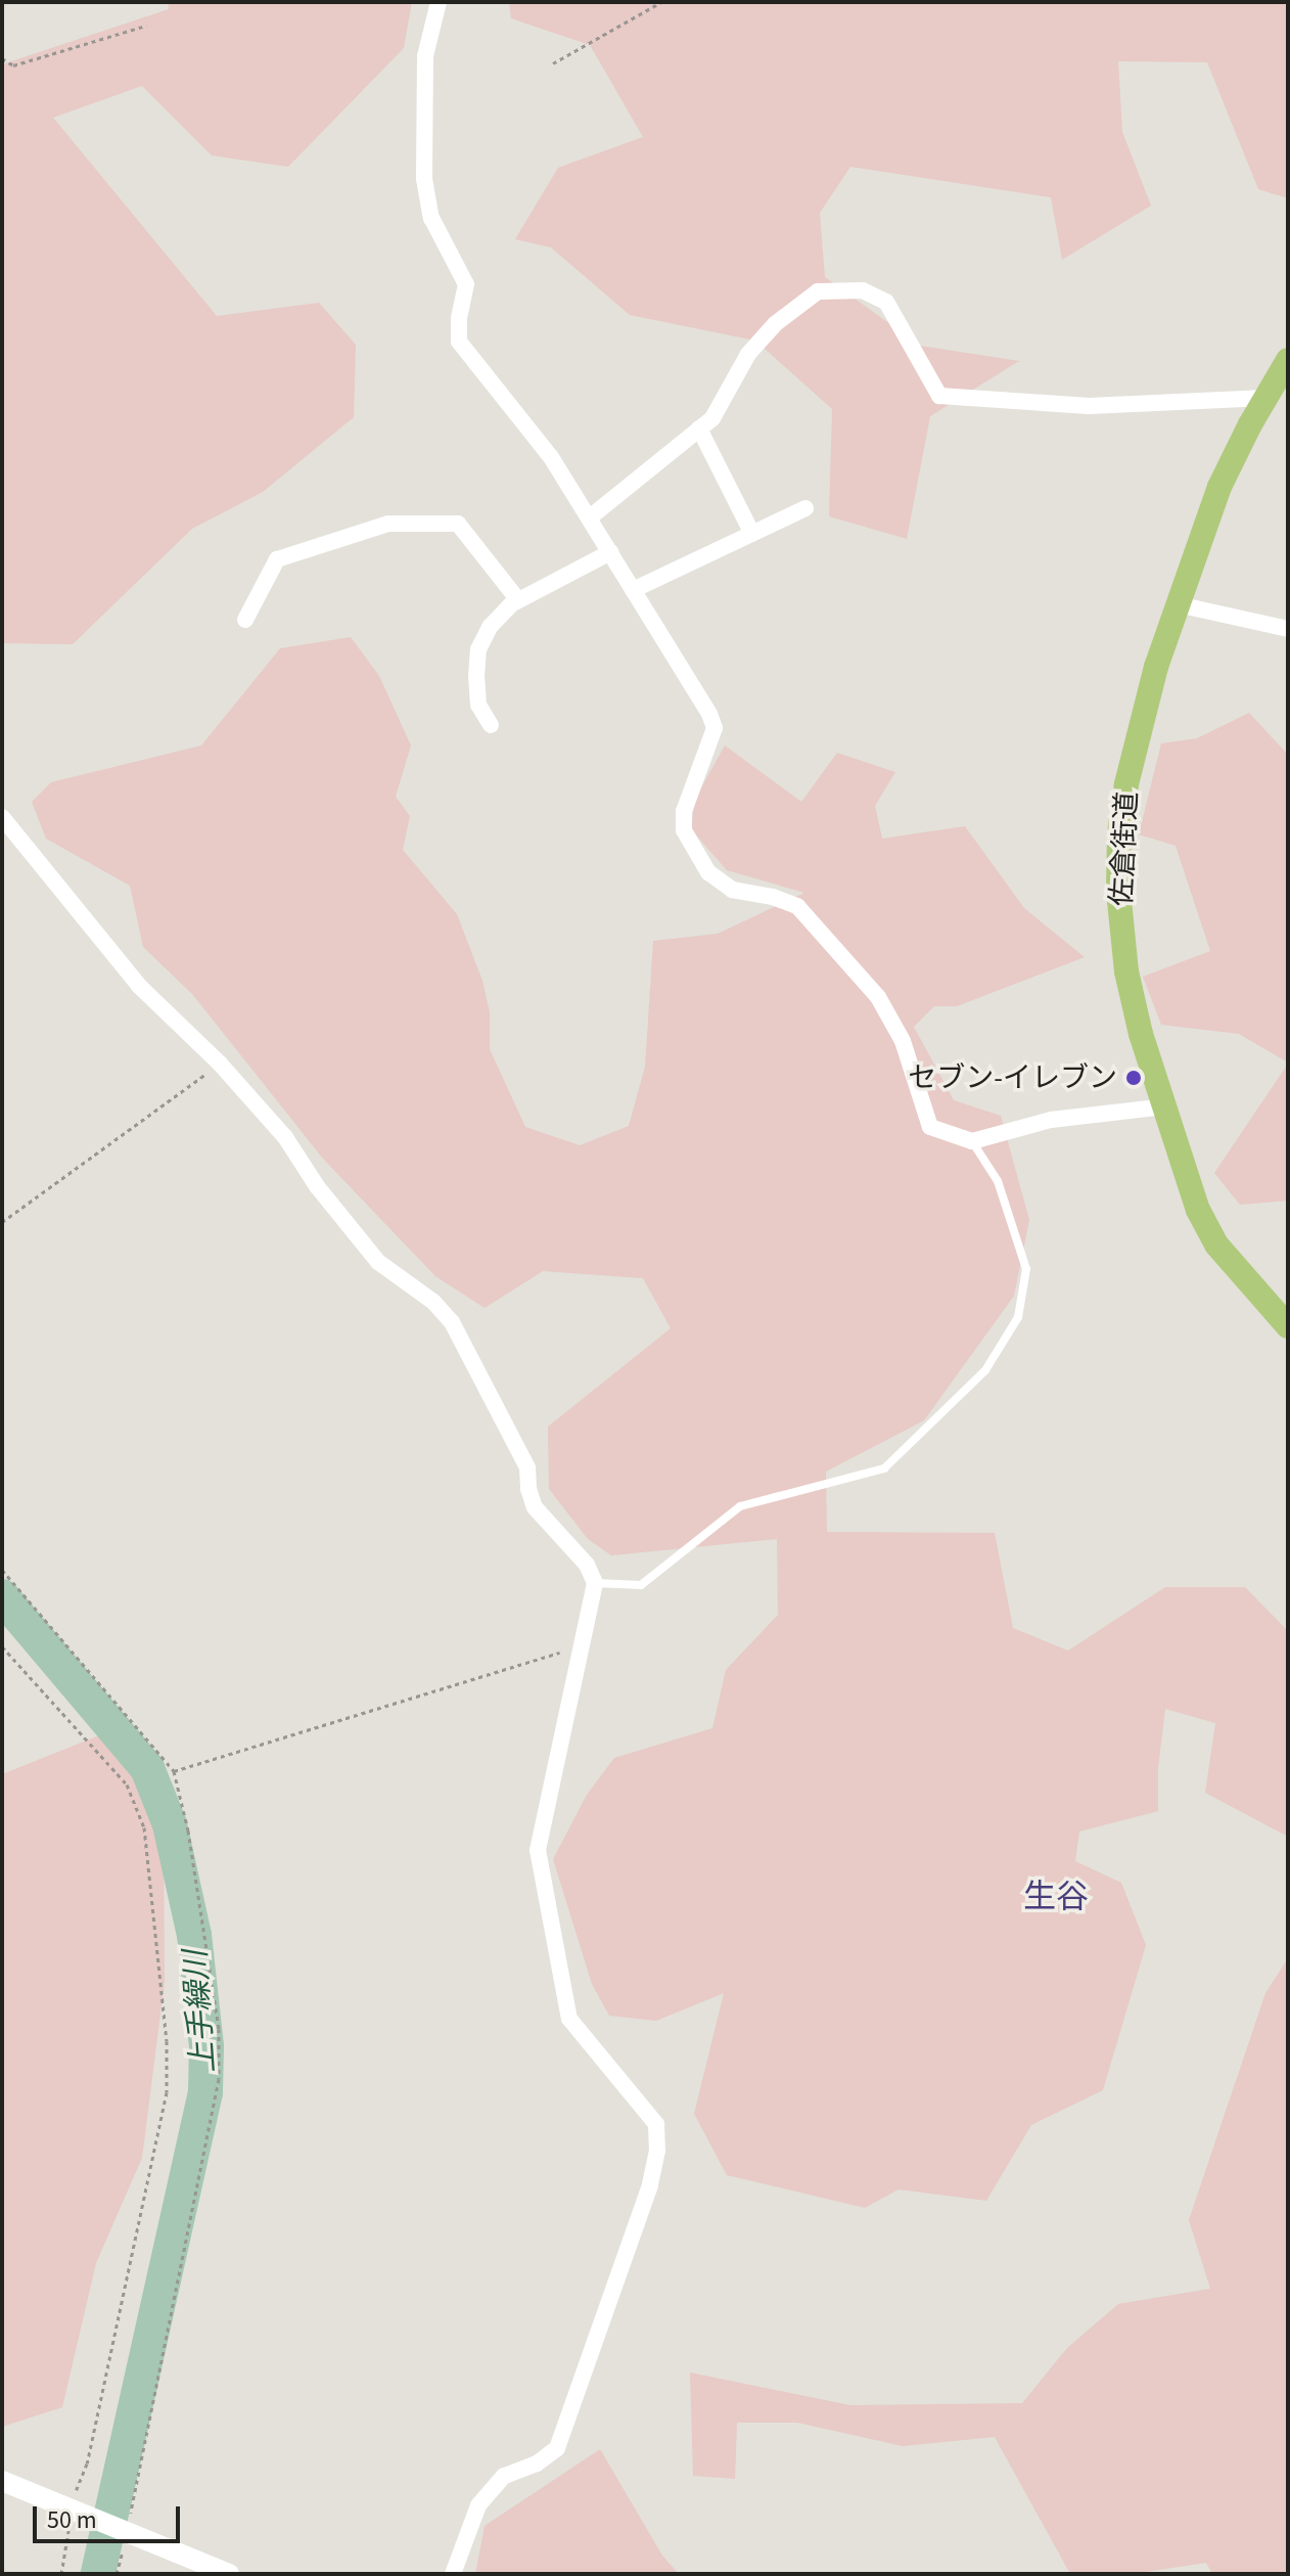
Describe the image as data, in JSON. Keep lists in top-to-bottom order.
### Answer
{
  "streets": {
    "main road": ["佐倉街道"]
  },
  "districts": ["生谷"],
  "water": ["上手繰川"],
  "places": ["セブン-イレブン"],
  "scale_bar": "50 m"
}
